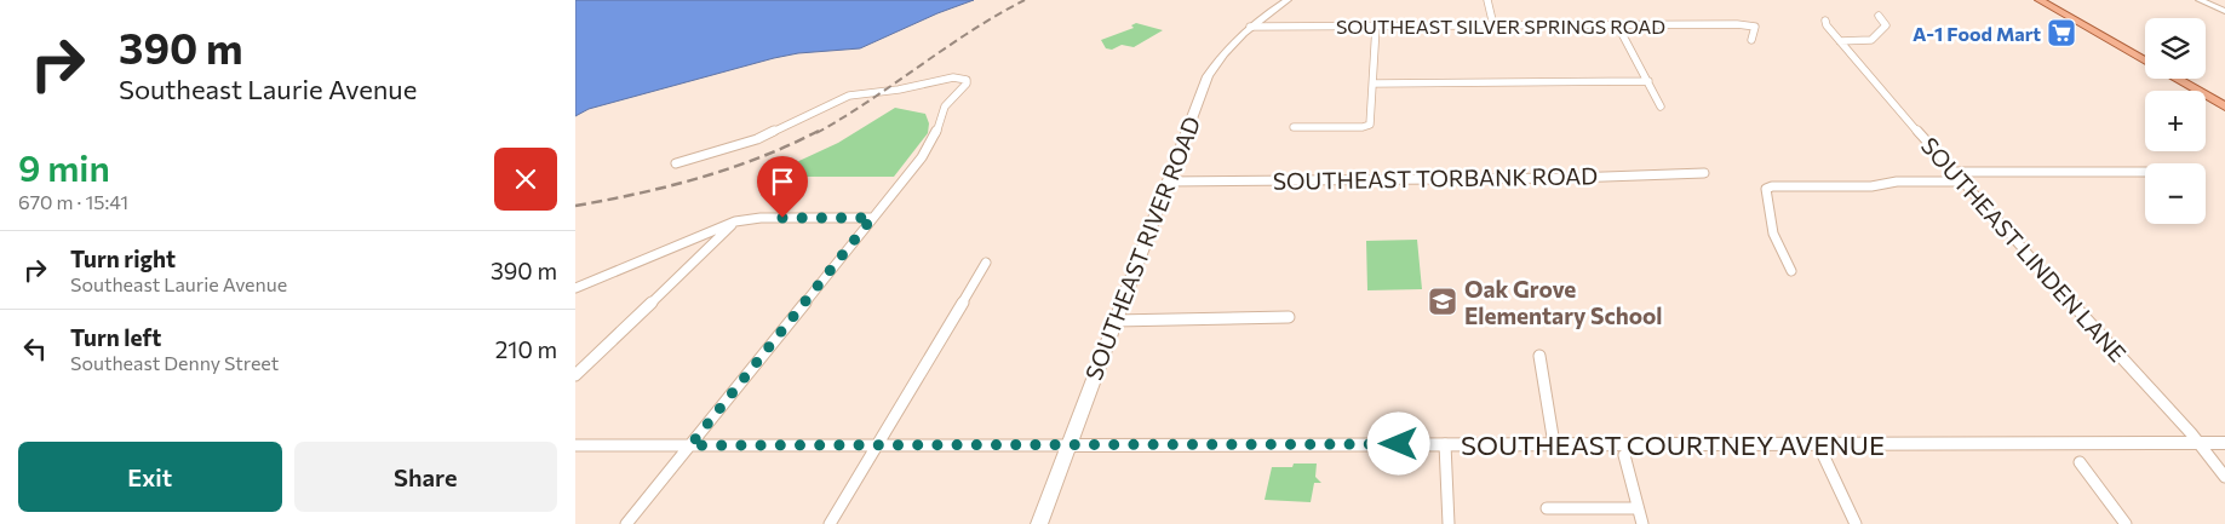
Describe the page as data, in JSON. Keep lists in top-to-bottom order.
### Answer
{
  "streets": {
    "street": [
      "SOUTHEAST SILVER SPRINGS ROAD",
      "SOUTHEAST TORBANK ROAD",
      "SOUTHEAST RIVER ROAD",
      "SOUTHEAST LINDEN LANE",
      "SOUTHEAST COURTNEY AVENUE"
    ]
  },
  "crossings": [
    ["SOUTHEAST SILVER SPRINGS ROAD", "SOUTHEAST RIVER ROAD"],
    ["SOUTHEAST TORBANK ROAD", "SOUTHEAST RIVER ROAD"],
    ["SOUTHEAST RIVER ROAD", "SOUTHEAST COURTNEY AVENUE"],
    ["SOUTHEAST LINDEN LANE", "SOUTHEAST COURTNEY AVENUE"]
  ],
  "places": {
    "supermarket": ["A-1 Food Mart"],
    "school or university": ["Oak Grove Elementary School"]
  },
  "page": {
    "turn": ["390 m", "Southeast Laurie Avenue"],
    "map_buttons": ["+", "−"],
    "heading": ["9 min", "670 m · 15:41"],
    "list": [
      {
        "name": "Turn right",
        "note": "Southeast Laurie Avenue",
        "value": "390 m"
      },
      {
        "name": "Turn left",
        "note": "Southeast Denny Street",
        "value": "210 m"
      }
    ],
    "buttons": ["Exit", "Share"]
  }
}
